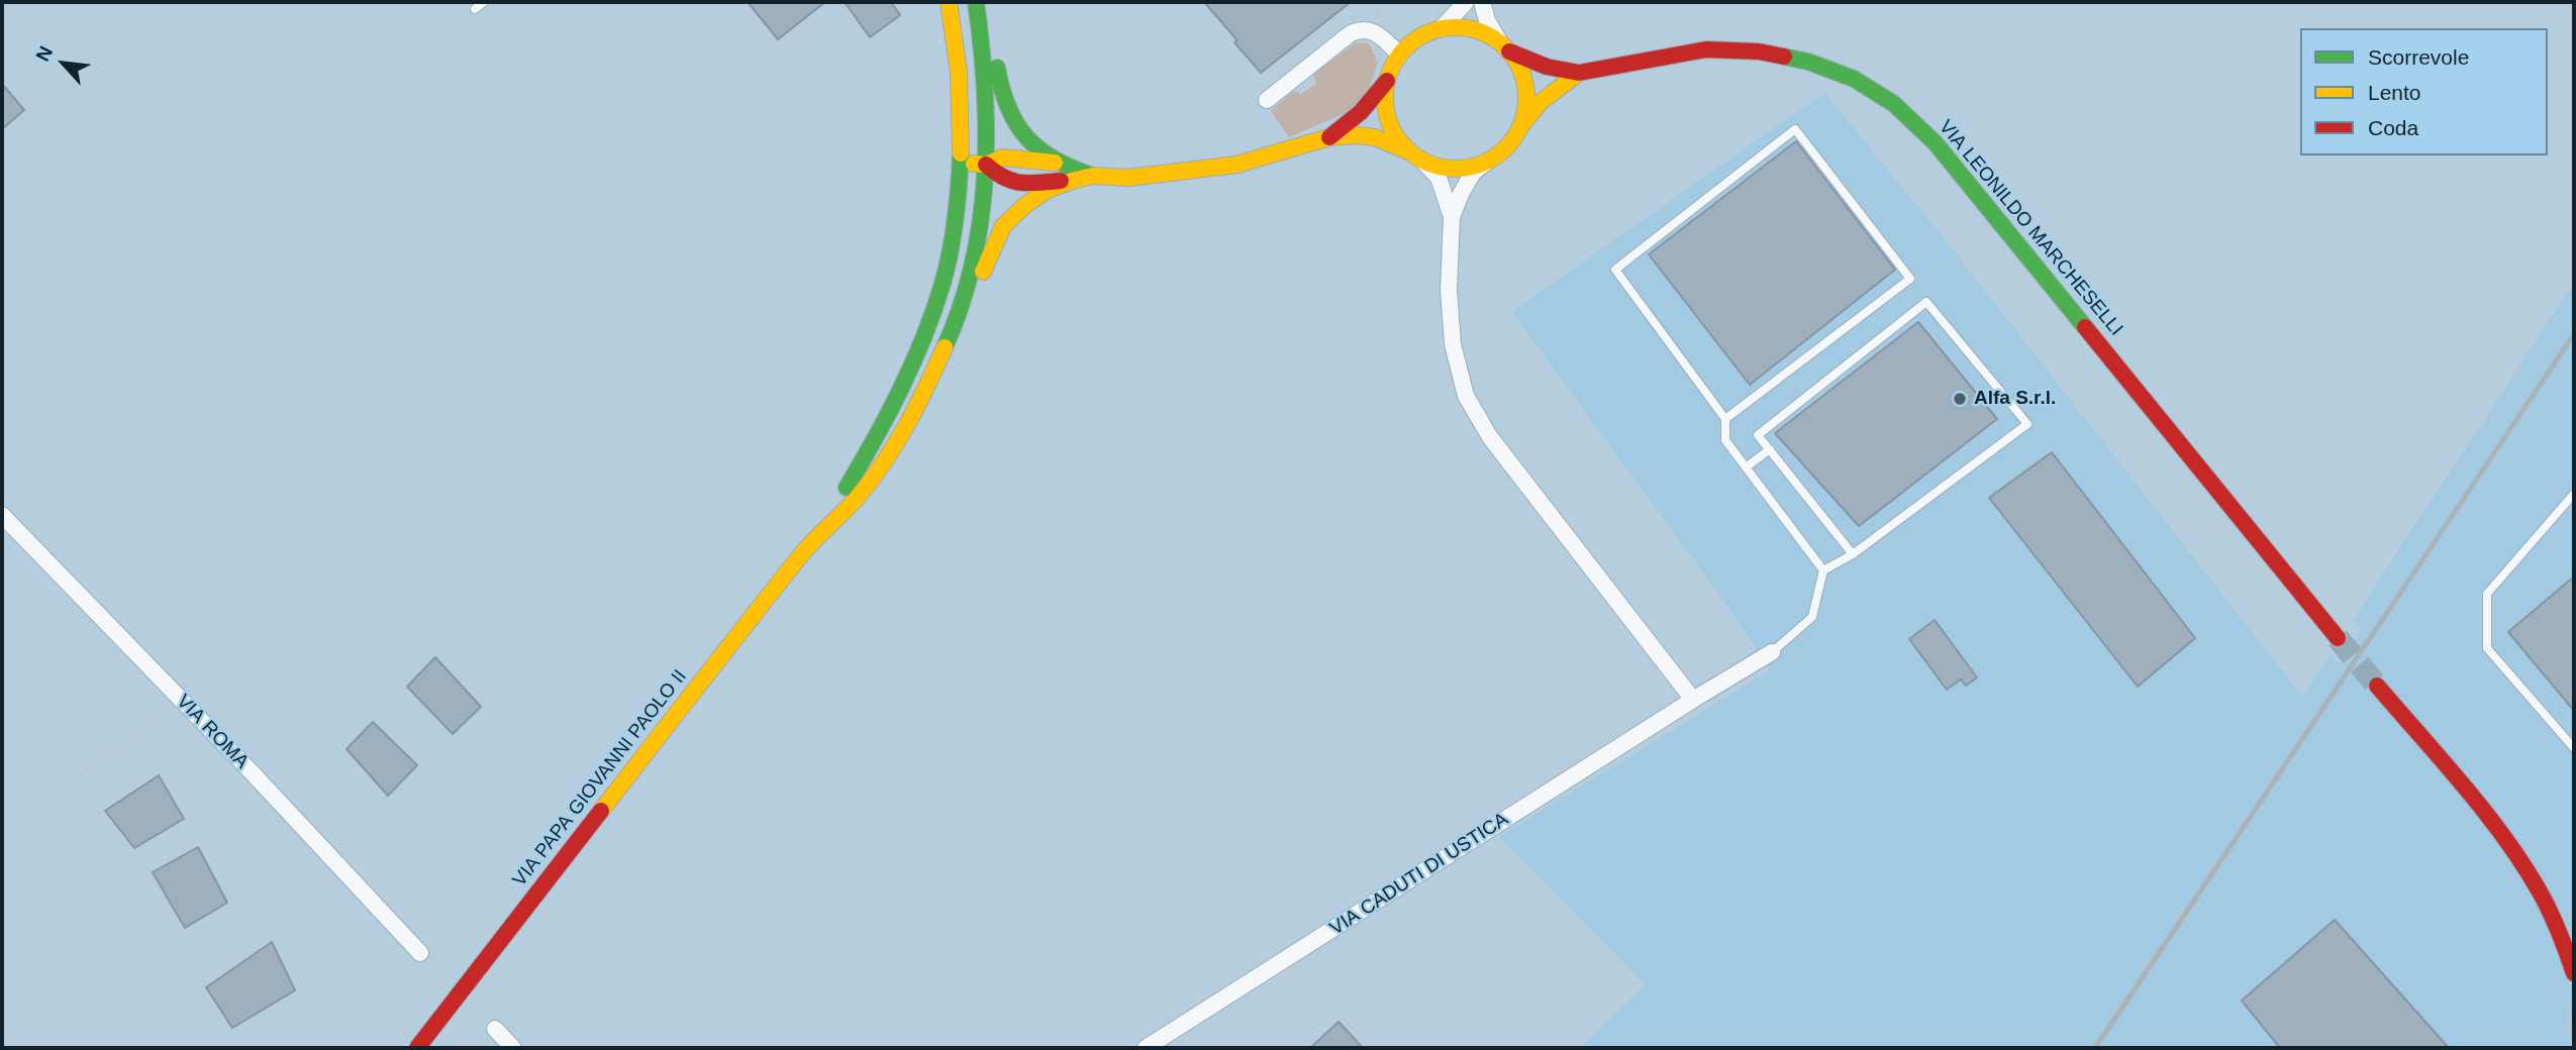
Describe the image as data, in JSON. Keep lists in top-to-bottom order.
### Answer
{
  "streets": {
    "street": [
      "VIA LEONILDO MARCHESELLI",
      "VIA ROMA",
      "VIA PAPA GIOVANNI PAOLO II",
      "VIA CADUTI DI USTICA"
    ]
  },
  "places": ["Alfa S.r.l."],
  "legend": ["Scorrevole", "Lento", "Coda"],
  "north": "top left"
}
